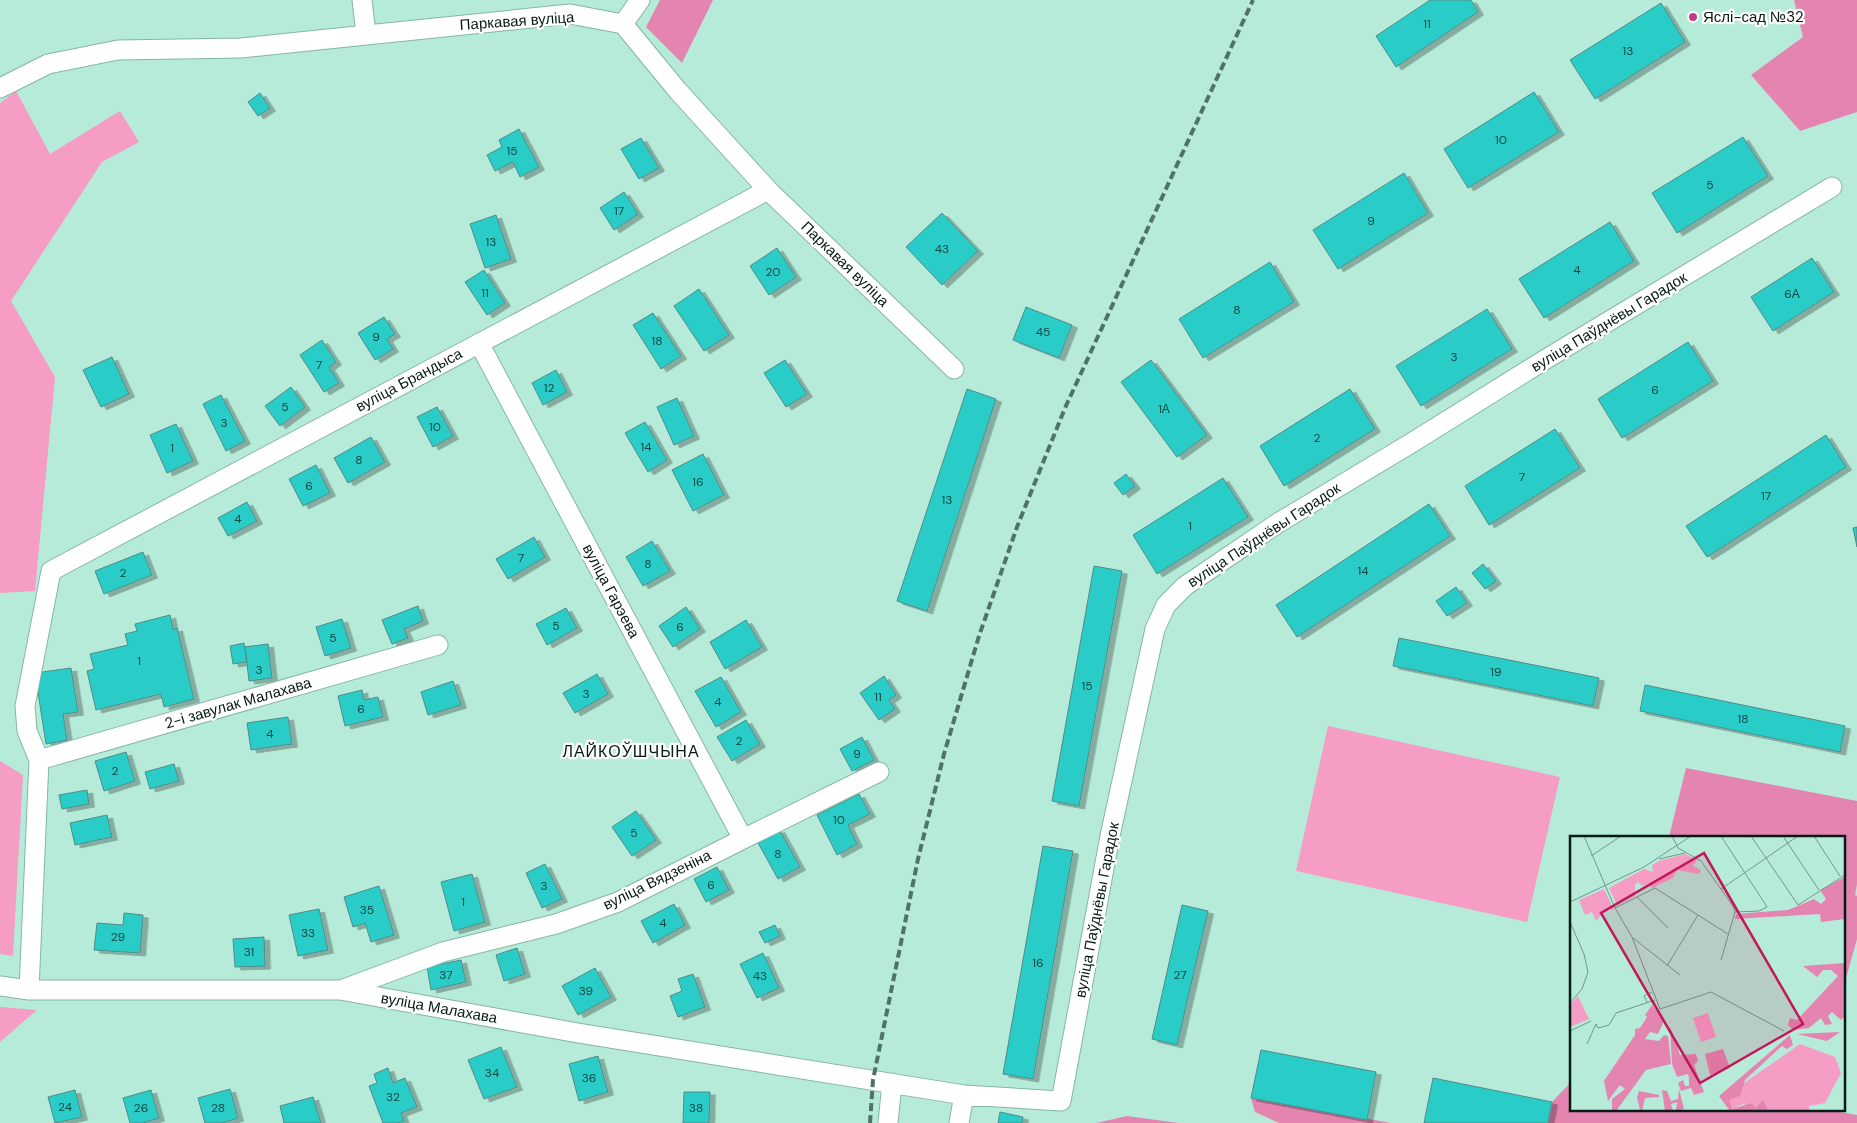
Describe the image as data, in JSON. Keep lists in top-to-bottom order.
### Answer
{
  "streets": {
    "street": [
      "Паркавая вуліца",
      "вуліца Паўднёвы Гарадок",
      "вуліца Брандыса",
      "вуліца Гарэева",
      "2-і завулак Малахава",
      "вуліца Вядзеніна",
      "вуліца Малахава"
    ]
  },
  "crossings": [
    ["Паркавая вуліца", "вуліца Брандыса"],
    ["вуліца Паўднёвы Гарадок", "вуліца Малахава"],
    ["вуліца Брандыса", "вуліца Гарэева"],
    ["вуліца Брандыса", "2-і завулак Малахава"],
    ["вуліца Гарэева", "вуліца Вядзеніна"],
    ["вуліца Вядзеніна", "вуліца Малахава"]
  ],
  "districts": ["ЛАЙКОЎШЧЫНА"],
  "places": ["Яслі-сад №32"],
  "house_numbers": [
    "11",
    "13",
    "10",
    "15",
    "5",
    "17",
    "9",
    "13",
    "43",
    "4",
    "20",
    "11",
    "6А",
    "8",
    "45",
    "9",
    "18",
    "3",
    "7",
    "12",
    "6",
    "5",
    "1А",
    "3",
    "10",
    "2",
    "14",
    "1",
    "8",
    "7",
    "16",
    "6",
    "17",
    "13",
    "4",
    "1",
    "7",
    "8",
    "14",
    "2",
    "5",
    "6",
    "5",
    "1",
    "3",
    "19",
    "15",
    "3",
    "11",
    "4",
    "6",
    "18",
    "4",
    "2",
    "9",
    "2",
    "10",
    "5",
    "8",
    "6",
    "3",
    "1",
    "35",
    "4",
    "33",
    "29",
    "31",
    "16",
    "37",
    "27",
    "43",
    "39",
    "34",
    "36",
    "32",
    "24",
    "26",
    "28",
    "38"
  ]
}
